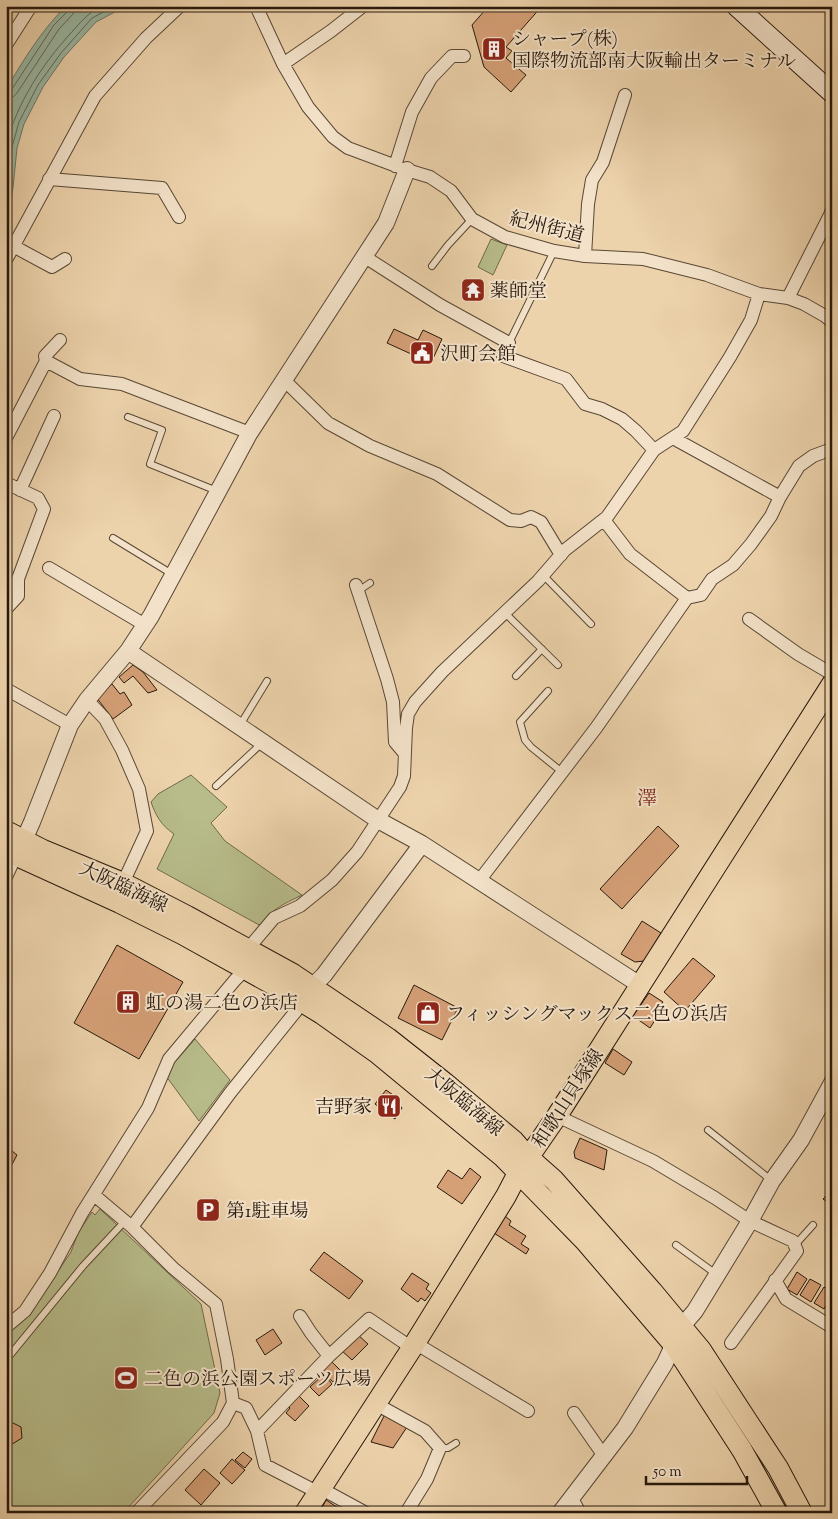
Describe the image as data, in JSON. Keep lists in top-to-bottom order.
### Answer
{
  "streets": {
    "main road": ["大阪臨海線", "和歌山貝塚線"],
    "street": ["紀州街道"]
  },
  "crossings": [
    ["大阪臨海線", "和歌山貝塚線"]
  ],
  "districts": ["澤"],
  "places": {
    "building": ["シャープ(株) 国際物流部南大阪輸出ターミナル", "虹の湯二色の浜店"],
    "temple": ["薬師堂"],
    "public building": ["沢町会館"],
    "shop": ["フィッシングマックス二色の浜店"],
    "restaurant": ["吉野家"],
    "parking": ["第1駐車場"],
    "sports": ["二色の浜公園スポーツ広場"]
  },
  "scale_bar": "50 m"
}
